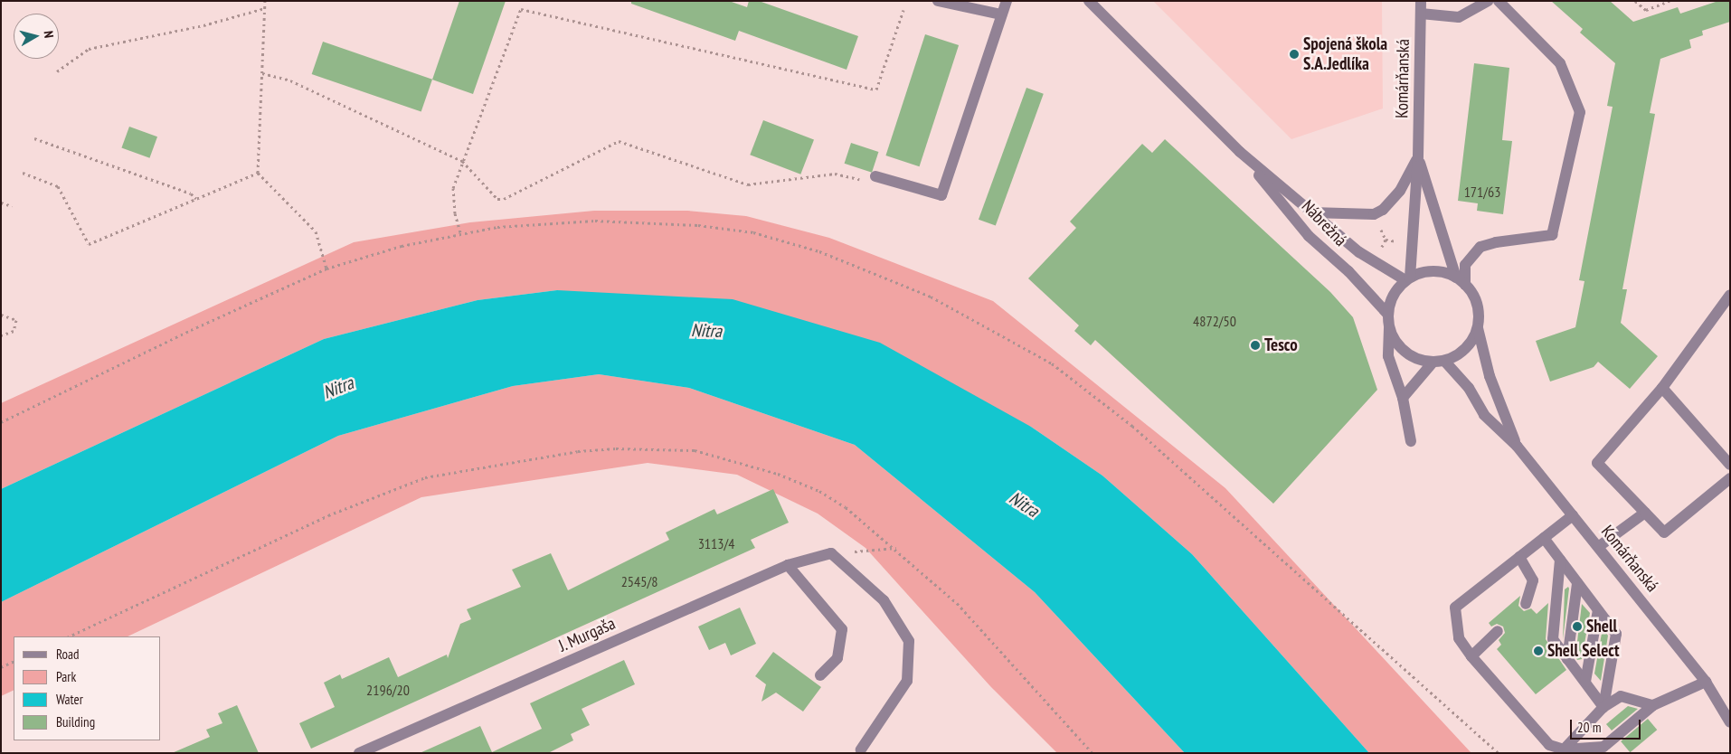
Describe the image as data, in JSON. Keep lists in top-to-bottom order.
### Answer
{
  "streets": {
    "street": ["Komárňanská", "Nábrežná", "J. Murgaša"]
  },
  "crossings": [
    ["Komárňanská", "Nábrežná"]
  ],
  "water": ["Nitra"],
  "places": [
    "Spojená škola S.A.Jedlíka",
    "Tesco",
    "Shell",
    "Shell Select"
  ],
  "house_numbers": [
    "171/63",
    "4872/50",
    "3113/4",
    "2545/8",
    "2196/20"
  ],
  "legend": [
    "Road",
    "Park",
    "Water",
    "Building"
  ],
  "scale_bar": "20 m",
  "north": "right"
}
